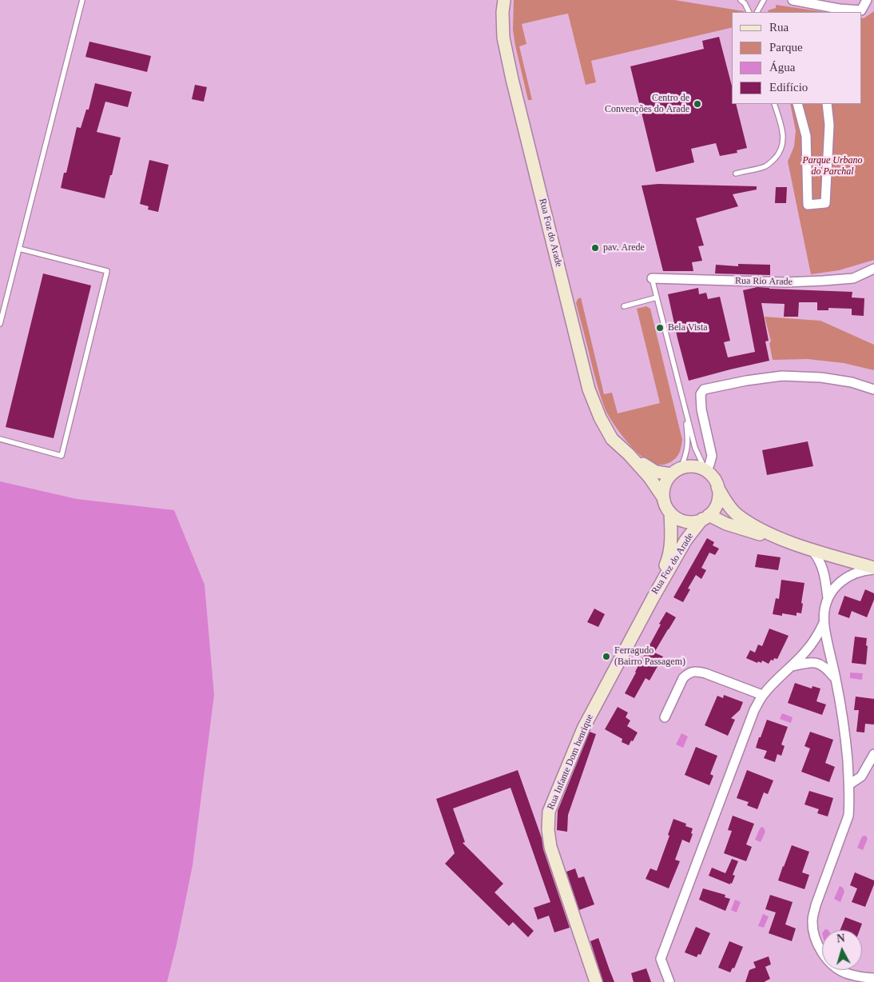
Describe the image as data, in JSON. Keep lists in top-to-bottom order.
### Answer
{
  "streets": {
    "street": ["Rua Foz do Arade", "Rua Rio Arade", "Rua Infante Dom henrique"]
  },
  "crossings": [
    ["Rua Foz do Arade", "Rua Infante Dom henrique"]
  ],
  "parks": ["Parque Urbano do Parchal"],
  "places": [
    "Centro de Convenções do Arade",
    "pav. Arede",
    "Bela Vista",
    "Ferragudo (Bairro Passagem)"
  ],
  "legend": [
    "Rua",
    "Parque",
    "Água",
    "Edifício"
  ],
  "north": "top"
}
